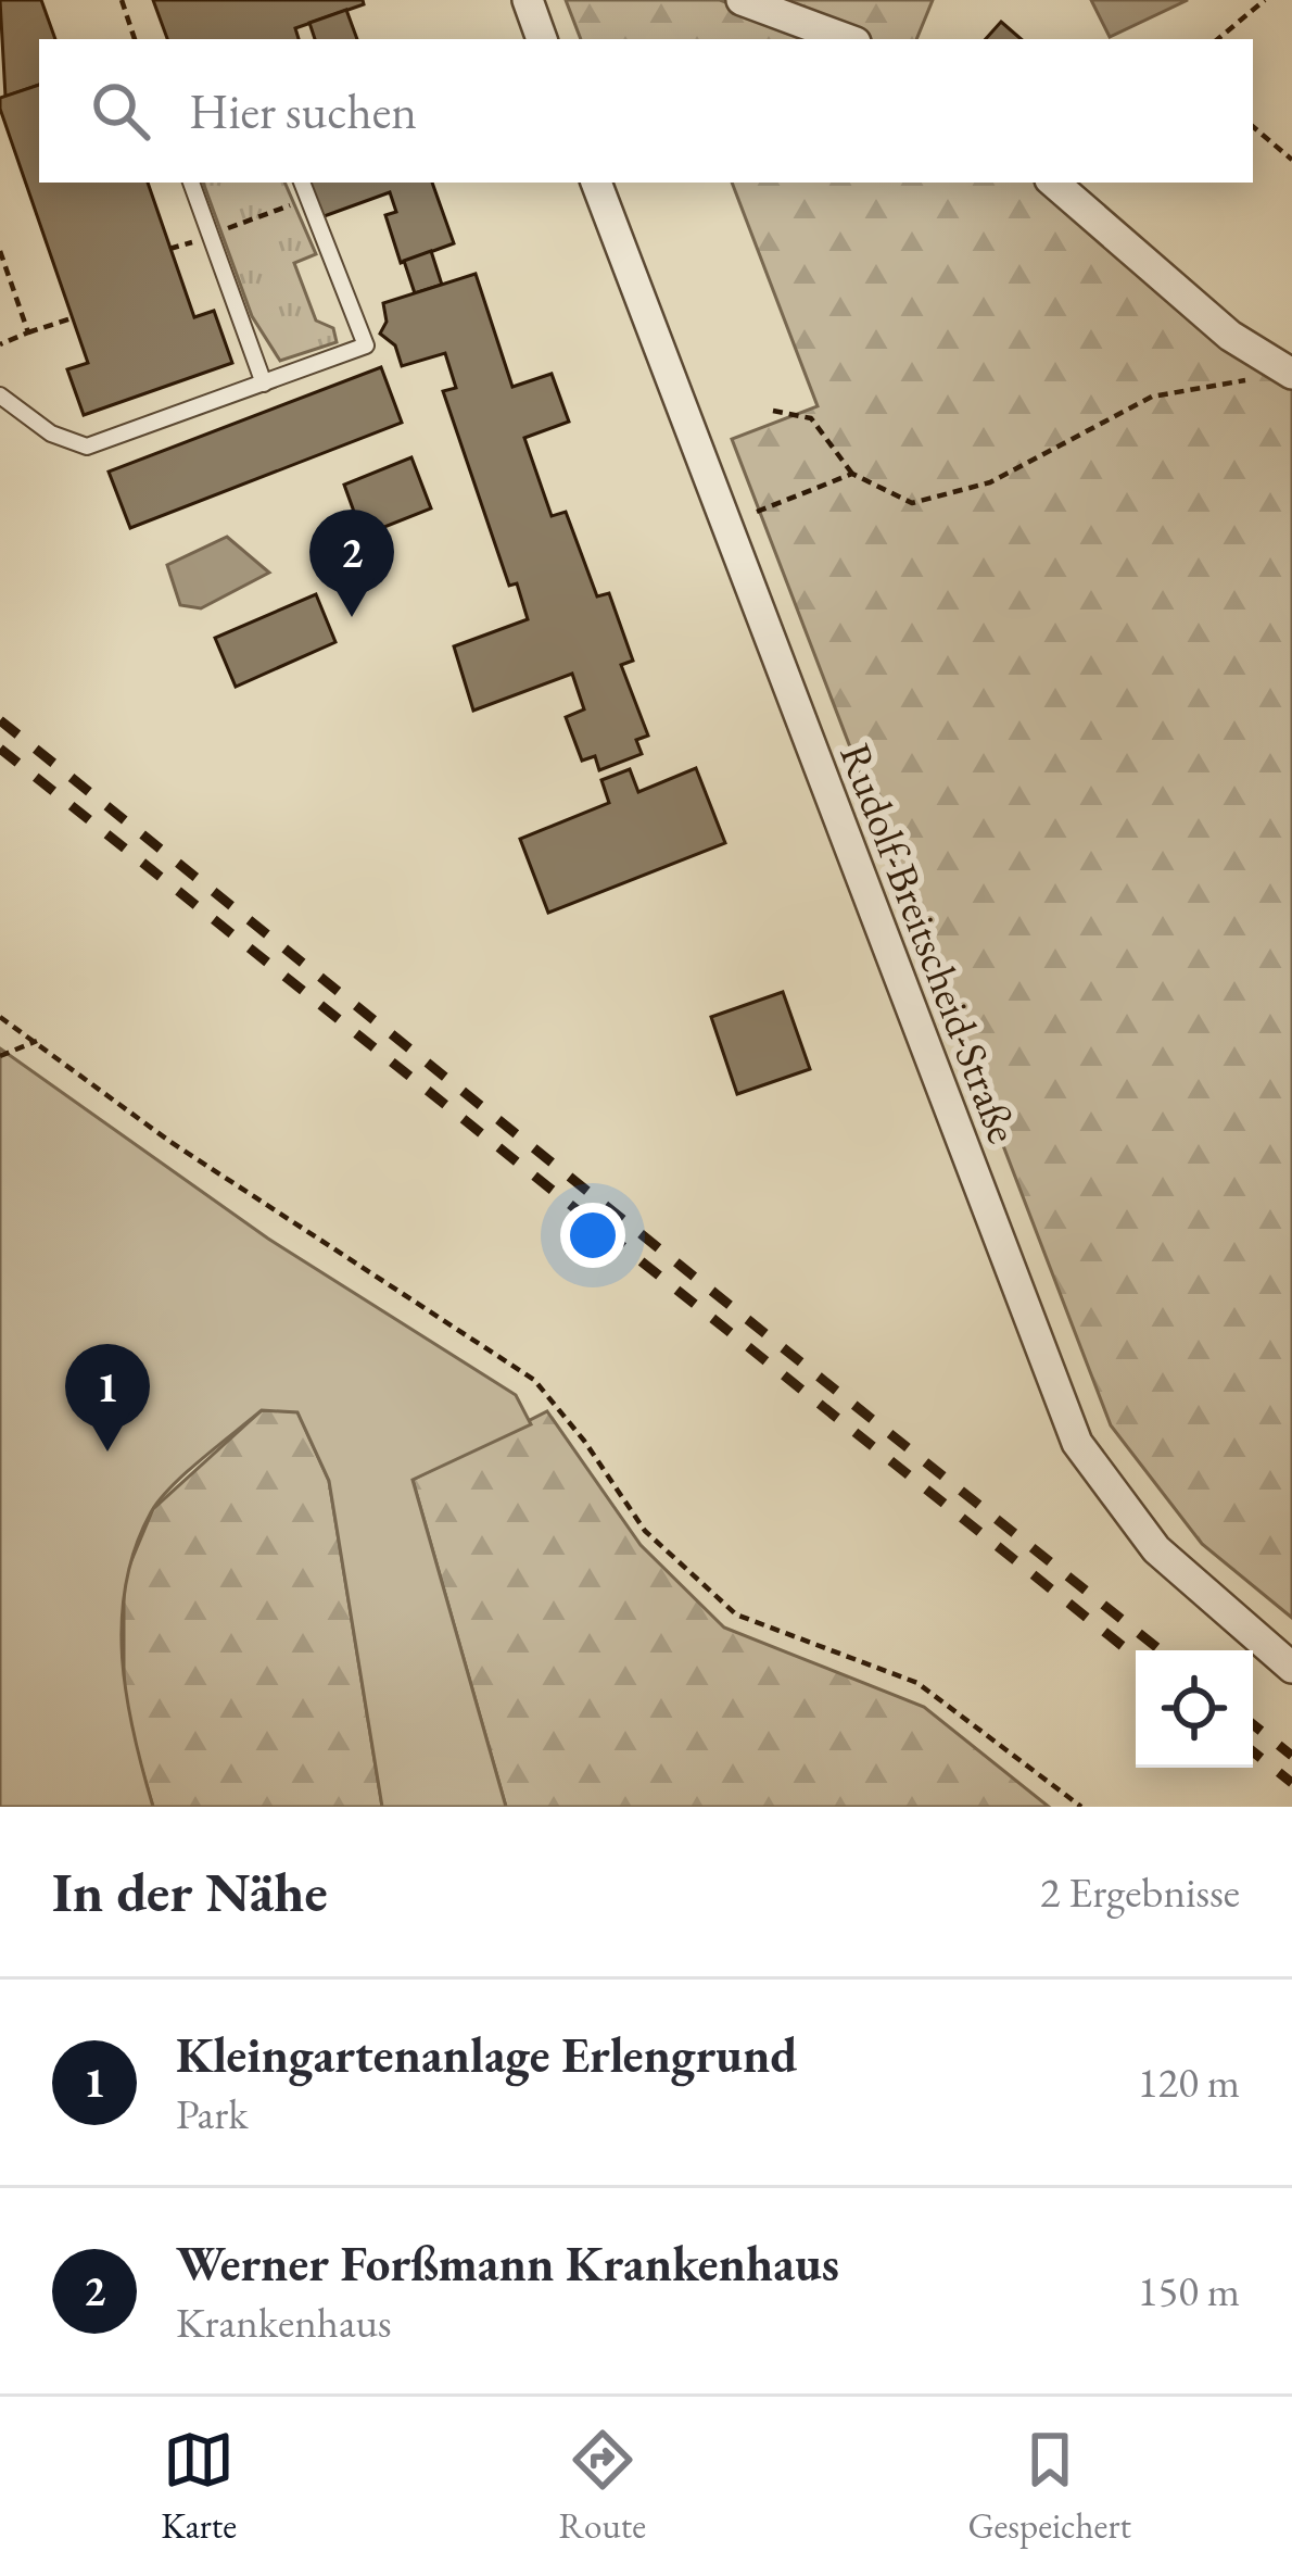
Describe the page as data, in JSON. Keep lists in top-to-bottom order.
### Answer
{
  "streets": {
    "street": ["Rudolf-Breitscheid-Straße"]
  },
  "page": {
    "search": "Hier suchen",
    "pins": ["2", "1"],
    "heading": ["In der Nähe", "2 Ergebnisse"],
    "list": [
      {
        "mark": "1",
        "name": "Kleingartenanlage Erlengrund",
        "note": "Park",
        "value": "120 m"
      },
      {
        "mark": "2",
        "name": "Werner Forßmann Krankenhaus",
        "note": "Krankenhaus",
        "value": "150 m"
      }
    ],
    "nav": ["Karte", "Route", "Gespeichert"]
  }
}
